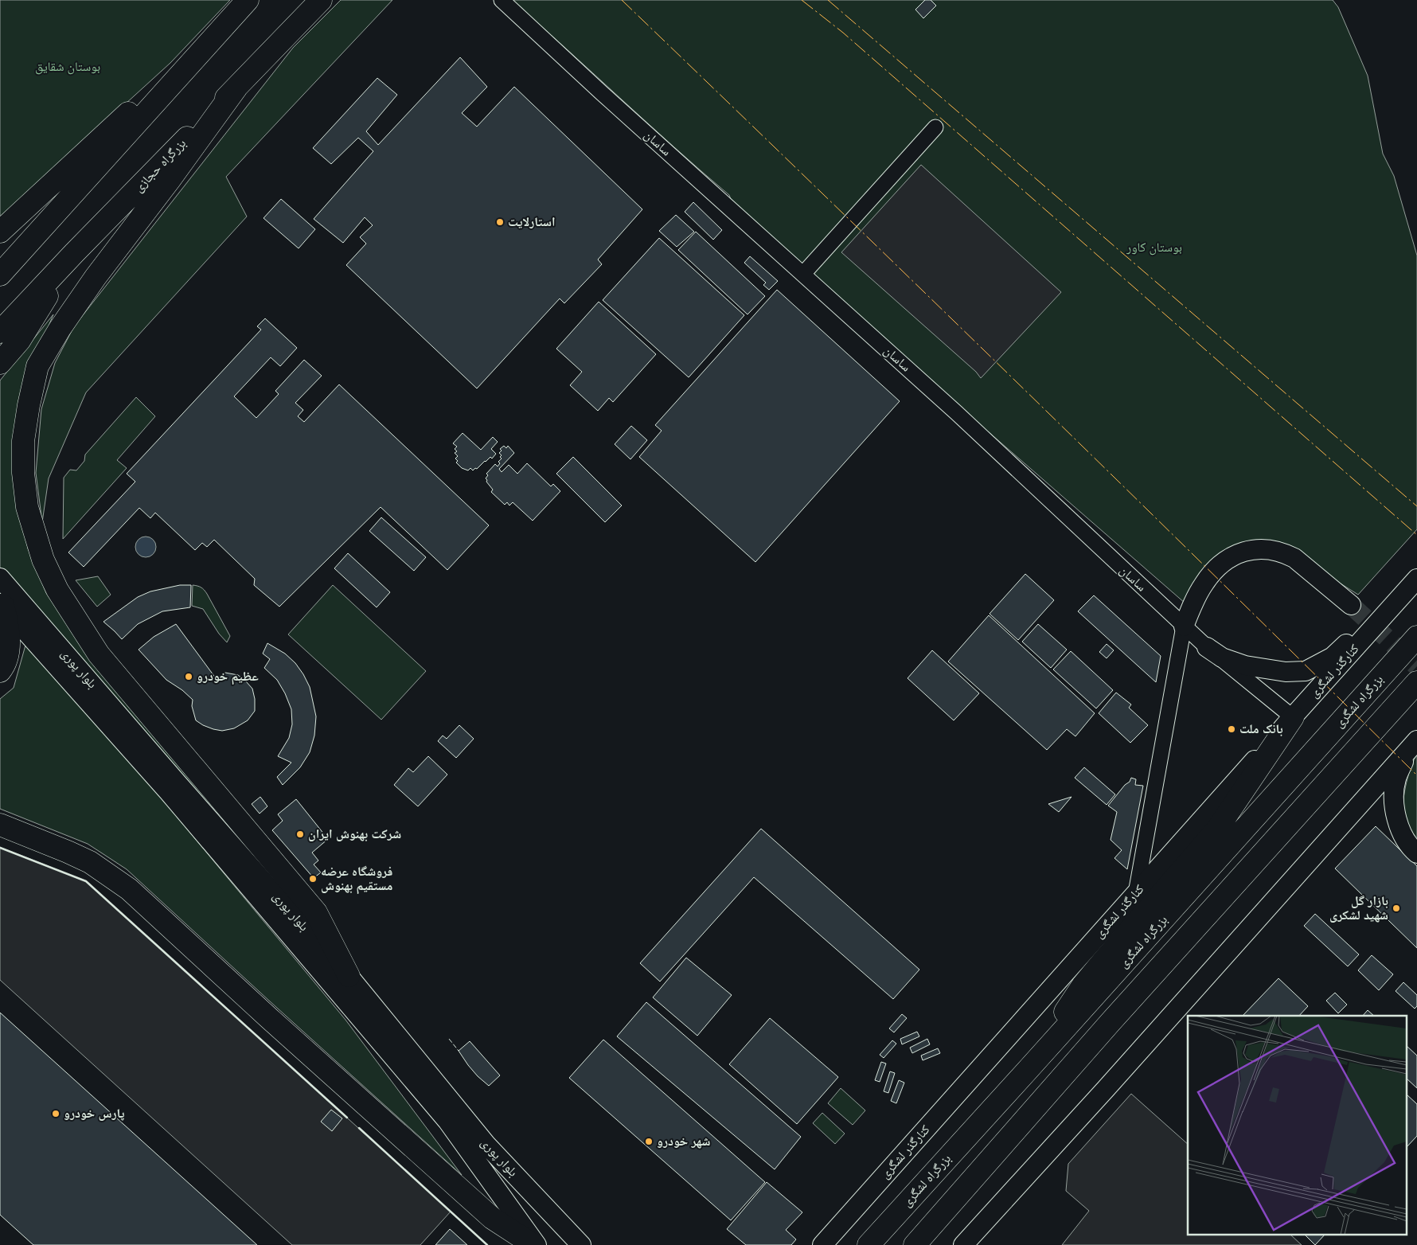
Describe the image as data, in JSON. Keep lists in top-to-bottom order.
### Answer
{
  "streets": {
    "highway": ["بزرگراه حجازی", "بزرگراه لشگری"],
    "main road": ["بلوار پوری", "کنارگذر لشگری"],
    "street": ["ساسان"]
  },
  "crossings": [
    ["ساسان", "کنارگذر لشگری"]
  ],
  "parks": ["بوستان شقایق", "بوستان کاور"],
  "places": [
    "استارلایت",
    "عظیم خودرو",
    "بانک ملت",
    "شرکت بهنوش ایران",
    "فروشگاه عرضه مستقیم بهنوش",
    "بازار گل شهید لشکری",
    "پارس خودرو",
    "شهر خودرو"
  ]
}
